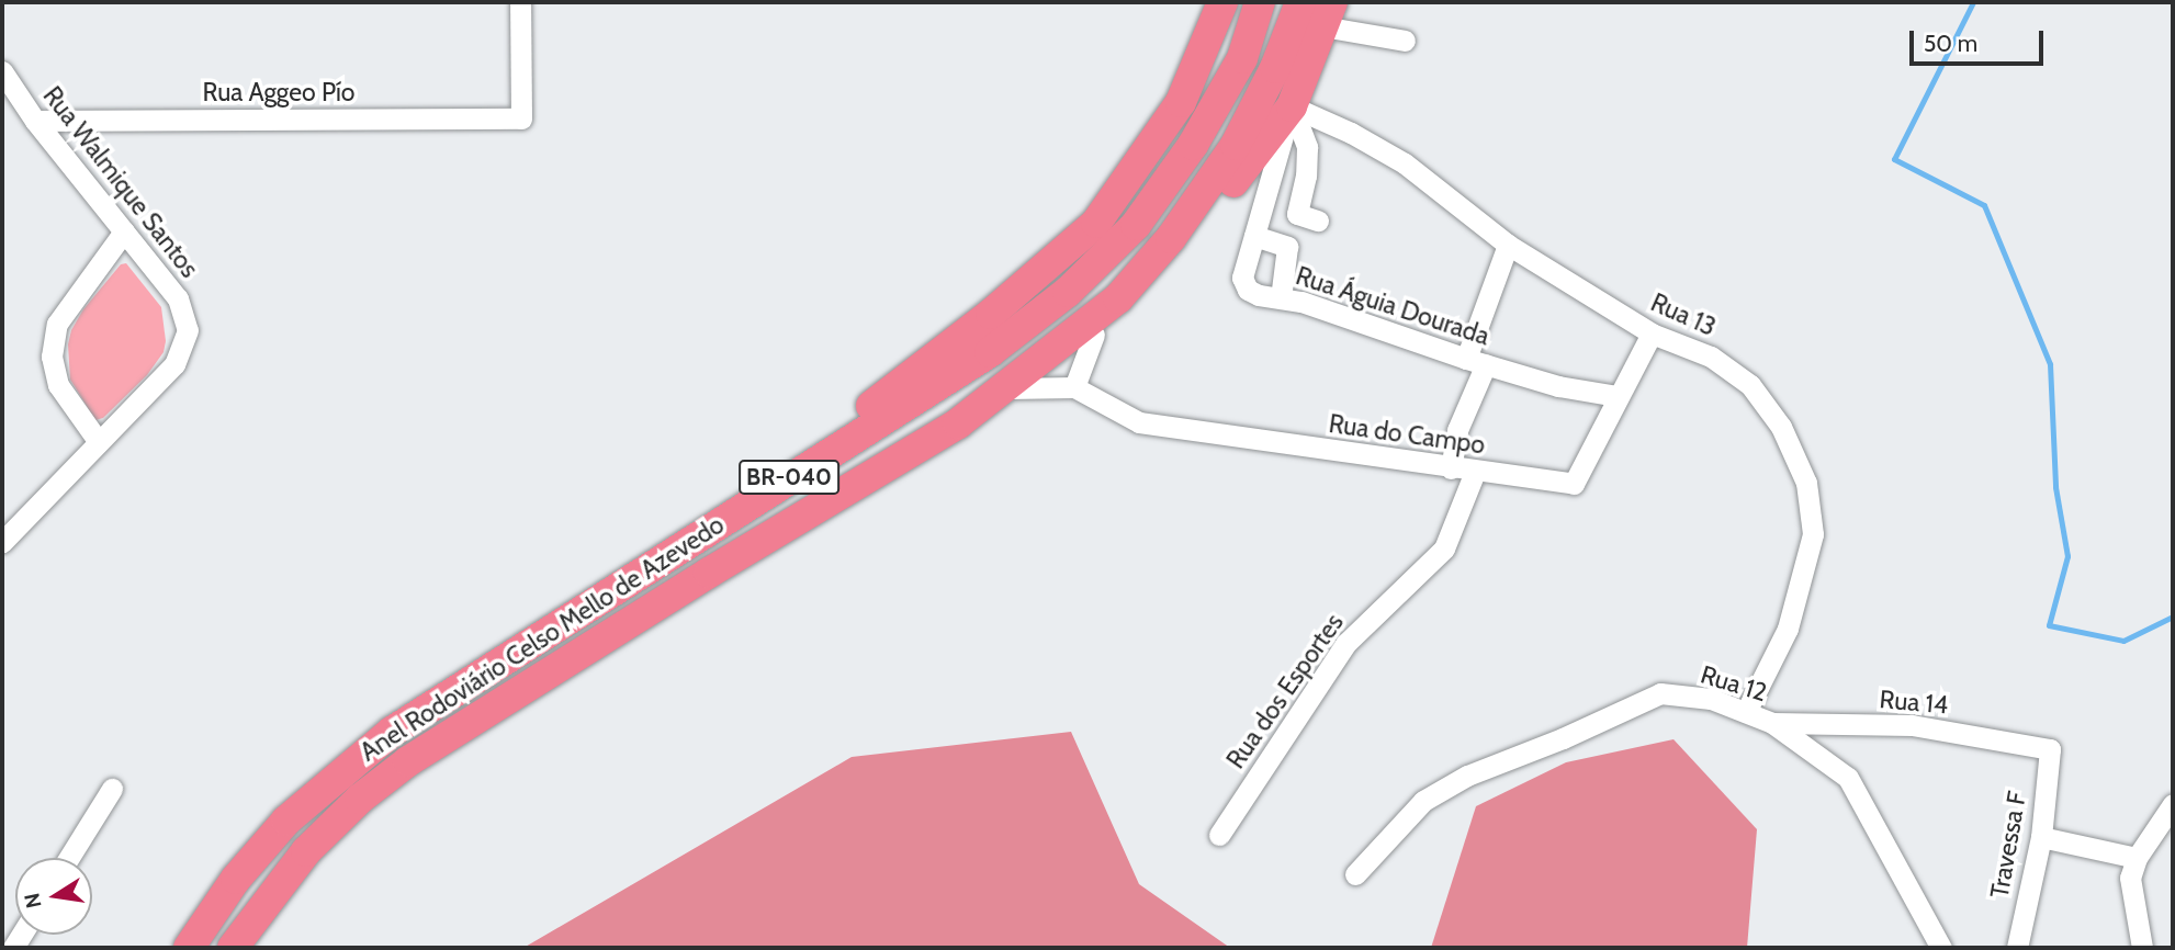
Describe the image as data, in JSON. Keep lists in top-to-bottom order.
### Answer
{
  "streets": {
    "highway": ["BR-040", "Anel Rodoviário Celso Mello de Azevedo"],
    "street": [
      "Rua Aggeo Pío",
      "Rua Walmique Santos",
      "Rua Águia Dourada",
      "Rua 13",
      "Rua do Campo",
      "Rua 12",
      "Rua dos Esportes",
      "Rua 14",
      "Travessa F"
    ]
  },
  "crossings": [
    ["Rua Aggeo Pío", "Rua Walmique Santos"],
    ["Rua Águia Dourada", "Rua 13"],
    ["Rua Águia Dourada", "Rua do Campo"],
    ["Rua 13", "Rua do Campo"],
    ["Rua 13", "Rua 12"],
    ["Rua do Campo", "Anel Rodoviário Celso Mello de Azevedo"],
    ["Rua do Campo", "Rua dos Esportes"],
    ["Rua 12", "Rua 14"],
    ["Rua 14", "Travessa F"]
  ],
  "scale_bar": "50 m",
  "north": "left"
}
